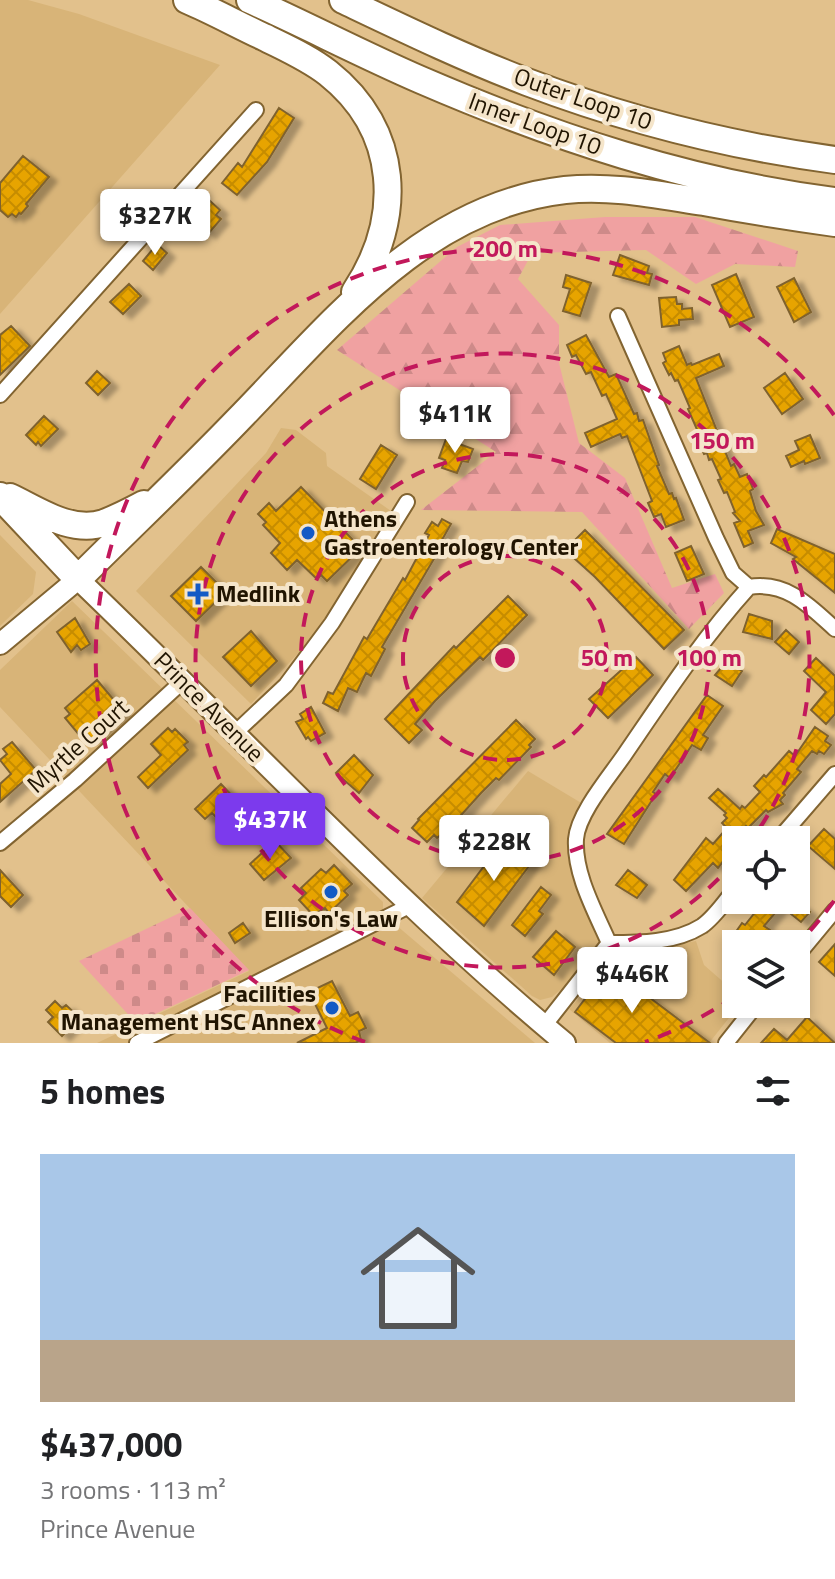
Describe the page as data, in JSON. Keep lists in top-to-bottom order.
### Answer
{
  "streets": {
    "highway": ["Outer Loop 10", "Inner Loop 10", "Prince Avenue"],
    "street": ["Myrtle Court"]
  },
  "crossings": [
    ["Prince Avenue", "Myrtle Court"]
  ],
  "places": {
    "other": ["Athens Gastroenterology Center", "Ellison's Law", "Facilities Management HSC Annex"],
    "health": ["Medlink"]
  },
  "page": {
    "price": [
      "$327K",
      "$411K",
      "$437K",
      "$228K",
      "$446K"
    ],
    "heading": "5 homes",
    "list": [
      {
        "name": "$437,000",
        "note": "3 rooms · 113 m² · Prince Avenue"
      }
    ]
  },
  "rings": [
    "200 m",
    "150 m",
    "50 m",
    "100 m"
  ]
}
